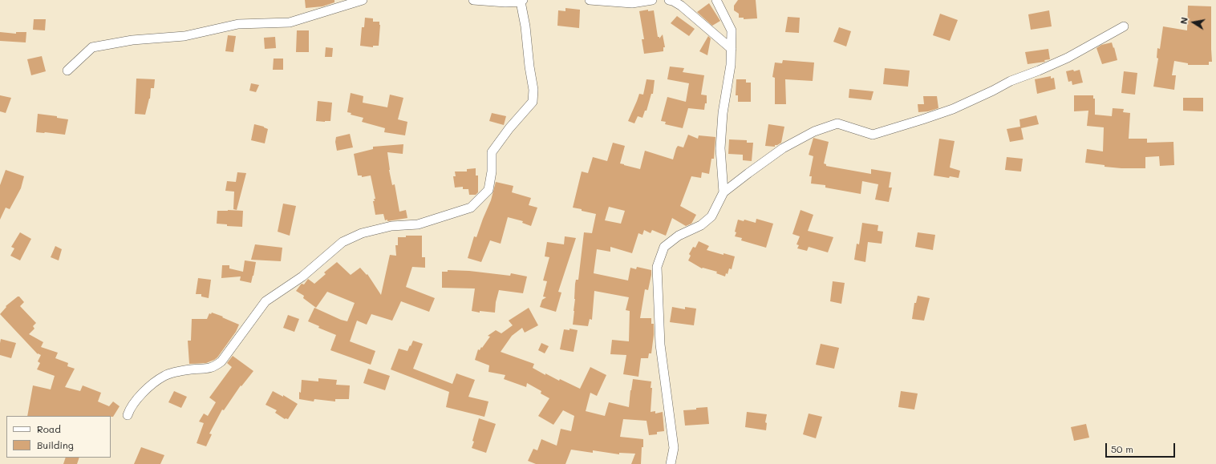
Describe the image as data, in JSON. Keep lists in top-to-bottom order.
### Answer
{
  "legend": ["Road", "Building"],
  "scale_bar": "50 m",
  "north": "left"
}
